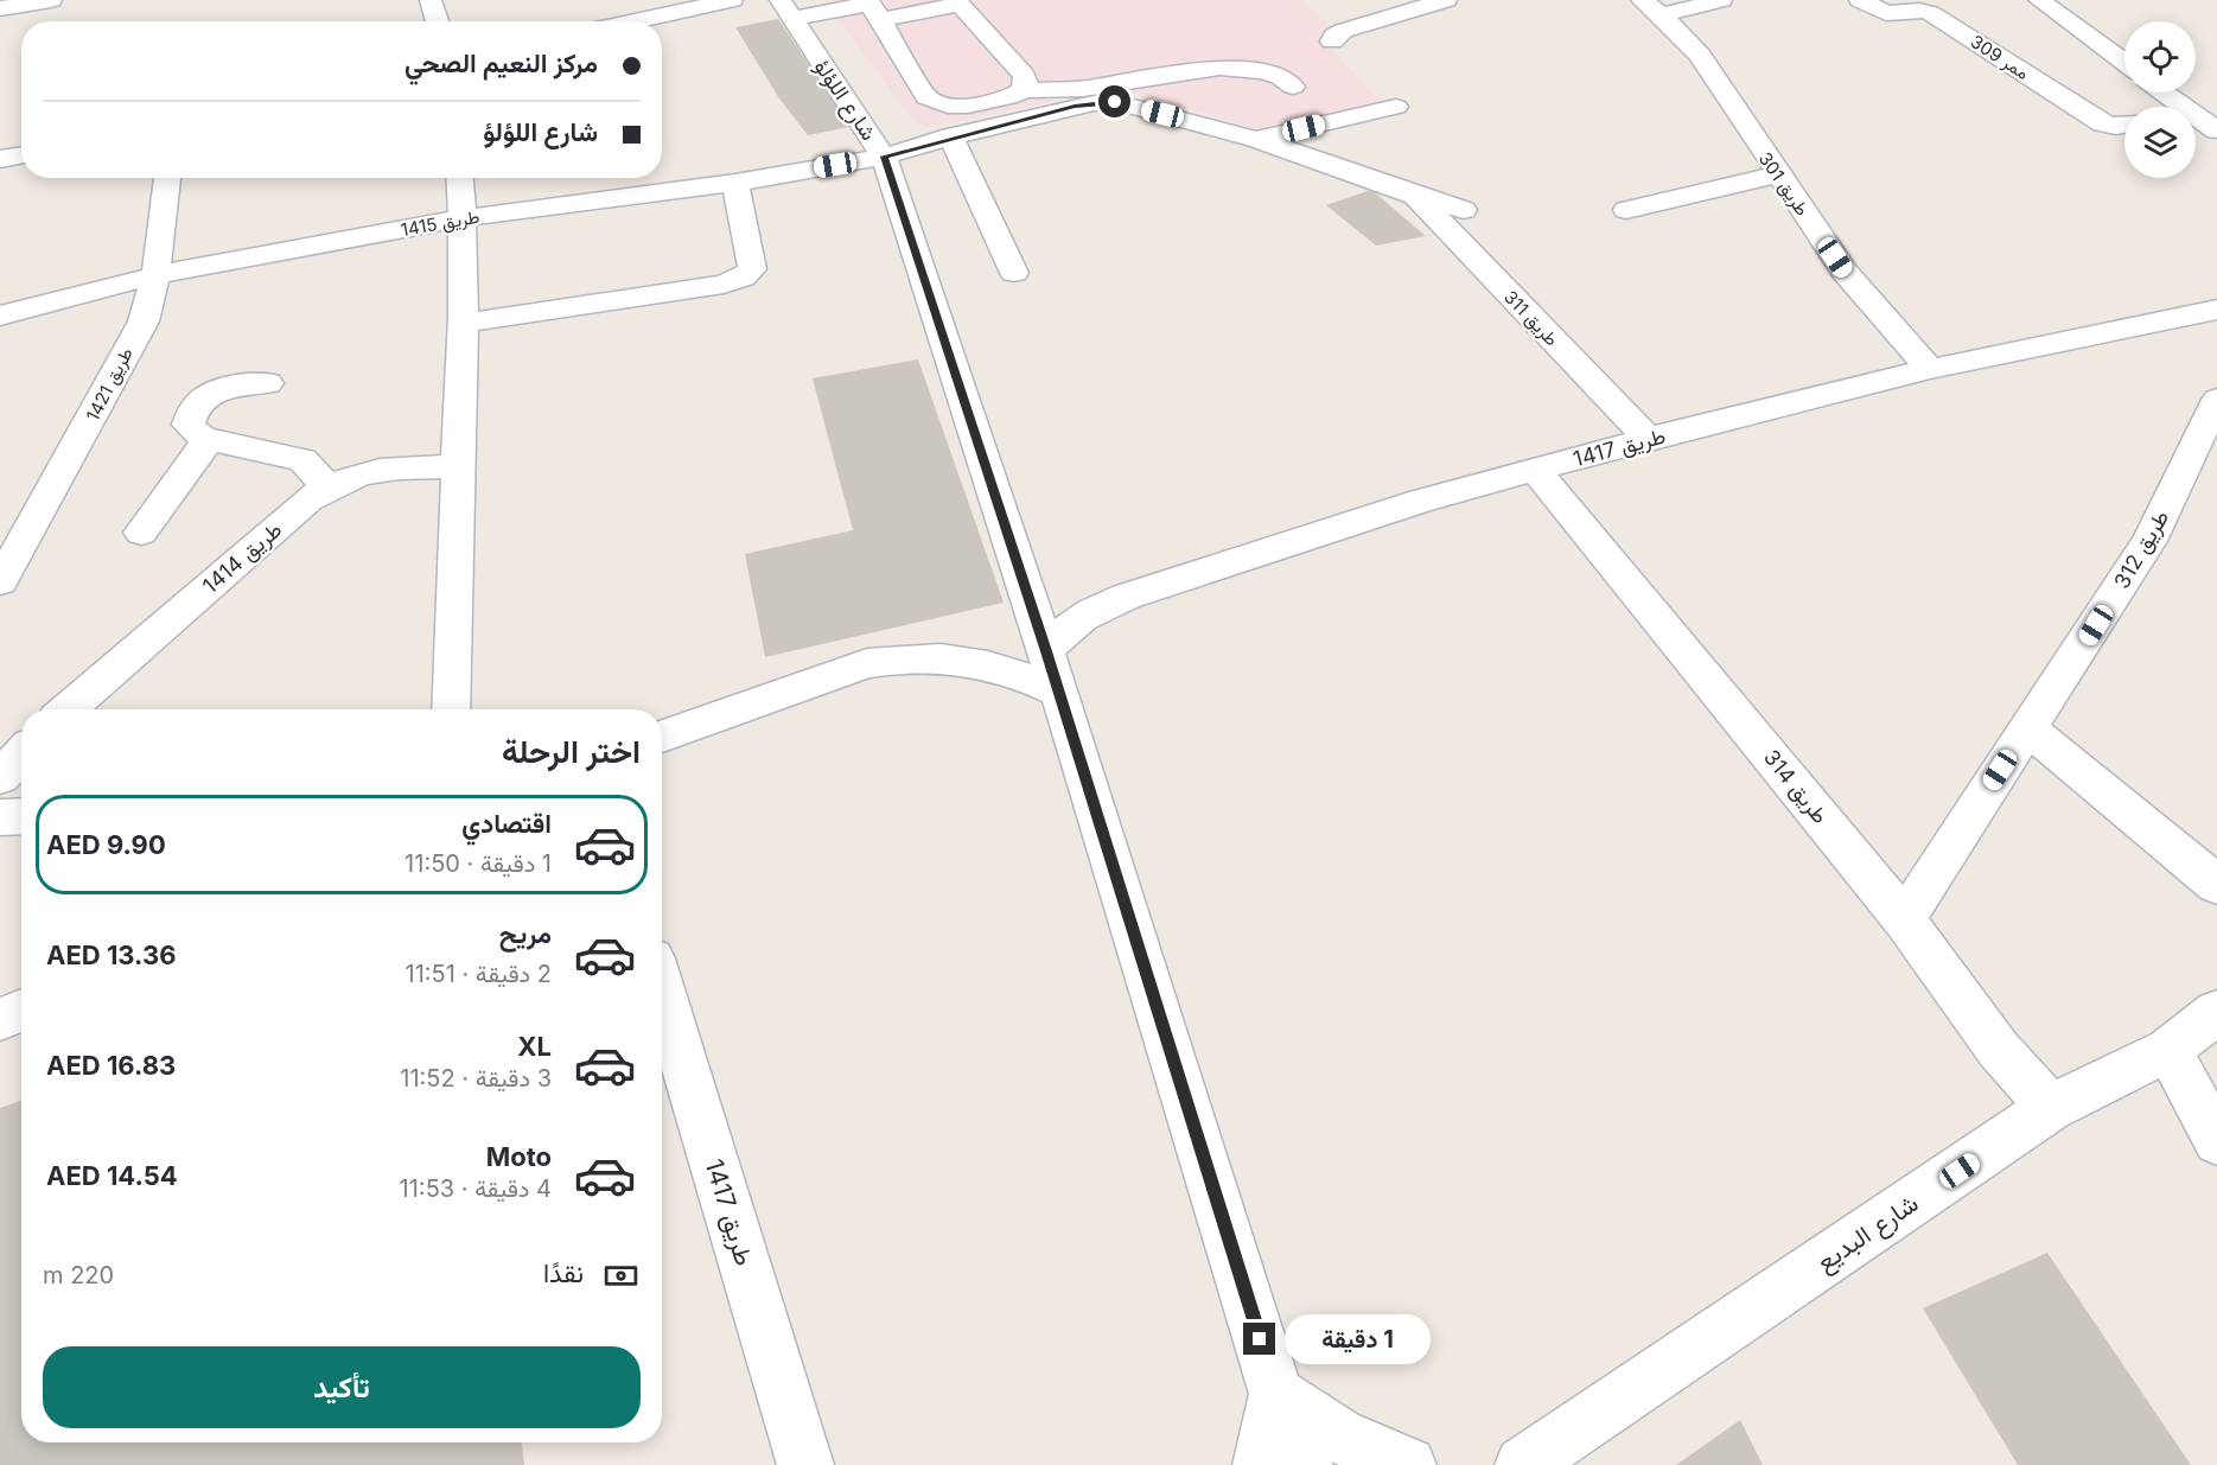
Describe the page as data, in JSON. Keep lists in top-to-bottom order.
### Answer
{
  "streets": {
    "street": [
      "ممر 309",
      "شارع اللؤلؤ",
      "طريق 301",
      "طريق 1415",
      "طريق 311",
      "طريق 1421",
      "طريق 1417",
      "طريق 312",
      "طريق 1414",
      "طريق 314",
      "شارع البديع"
    ]
  },
  "crossings": [
    ["شارع اللؤلؤ", "طريق 1415"],
    ["شارع اللؤلؤ", "طريق 311"],
    ["شارع اللؤلؤ", "طريق 1417"],
    ["طريق 301", "طريق 1417"],
    ["طريق 1415", "طريق 311"],
    ["طريق 1415", "طريق 1421"],
    ["طريق 311", "طريق 1417"],
    ["طريق 1417", "طريق 314"],
    ["طريق 312", "طريق 314"],
    ["طريق 314", "شارع البديع"]
  ],
  "page": {
    "banner": ["مركز النعيم الصحي", "شارع اللؤلؤ"],
    "heading": "اختر الرحلة",
    "list": [
      {
        "name": "اقتصادي",
        "note": "1 دقيقة · 11:50",
        "value": "AED 9.90"
      },
      {
        "name": "مريح",
        "note": "2 دقيقة · 11:51",
        "value": "AED 13.36"
      },
      {
        "name": "XL",
        "note": "3 دقيقة · 11:52",
        "value": "AED 16.83"
      },
      {
        "name": "Moto",
        "note": "4 دقيقة · 11:53",
        "value": "AED 14.54"
      }
    ],
    "pay": ["نقدًا", "220 m"],
    "bubble": "1 دقيقة",
    "buttons": "تأكيد"
  }
}
